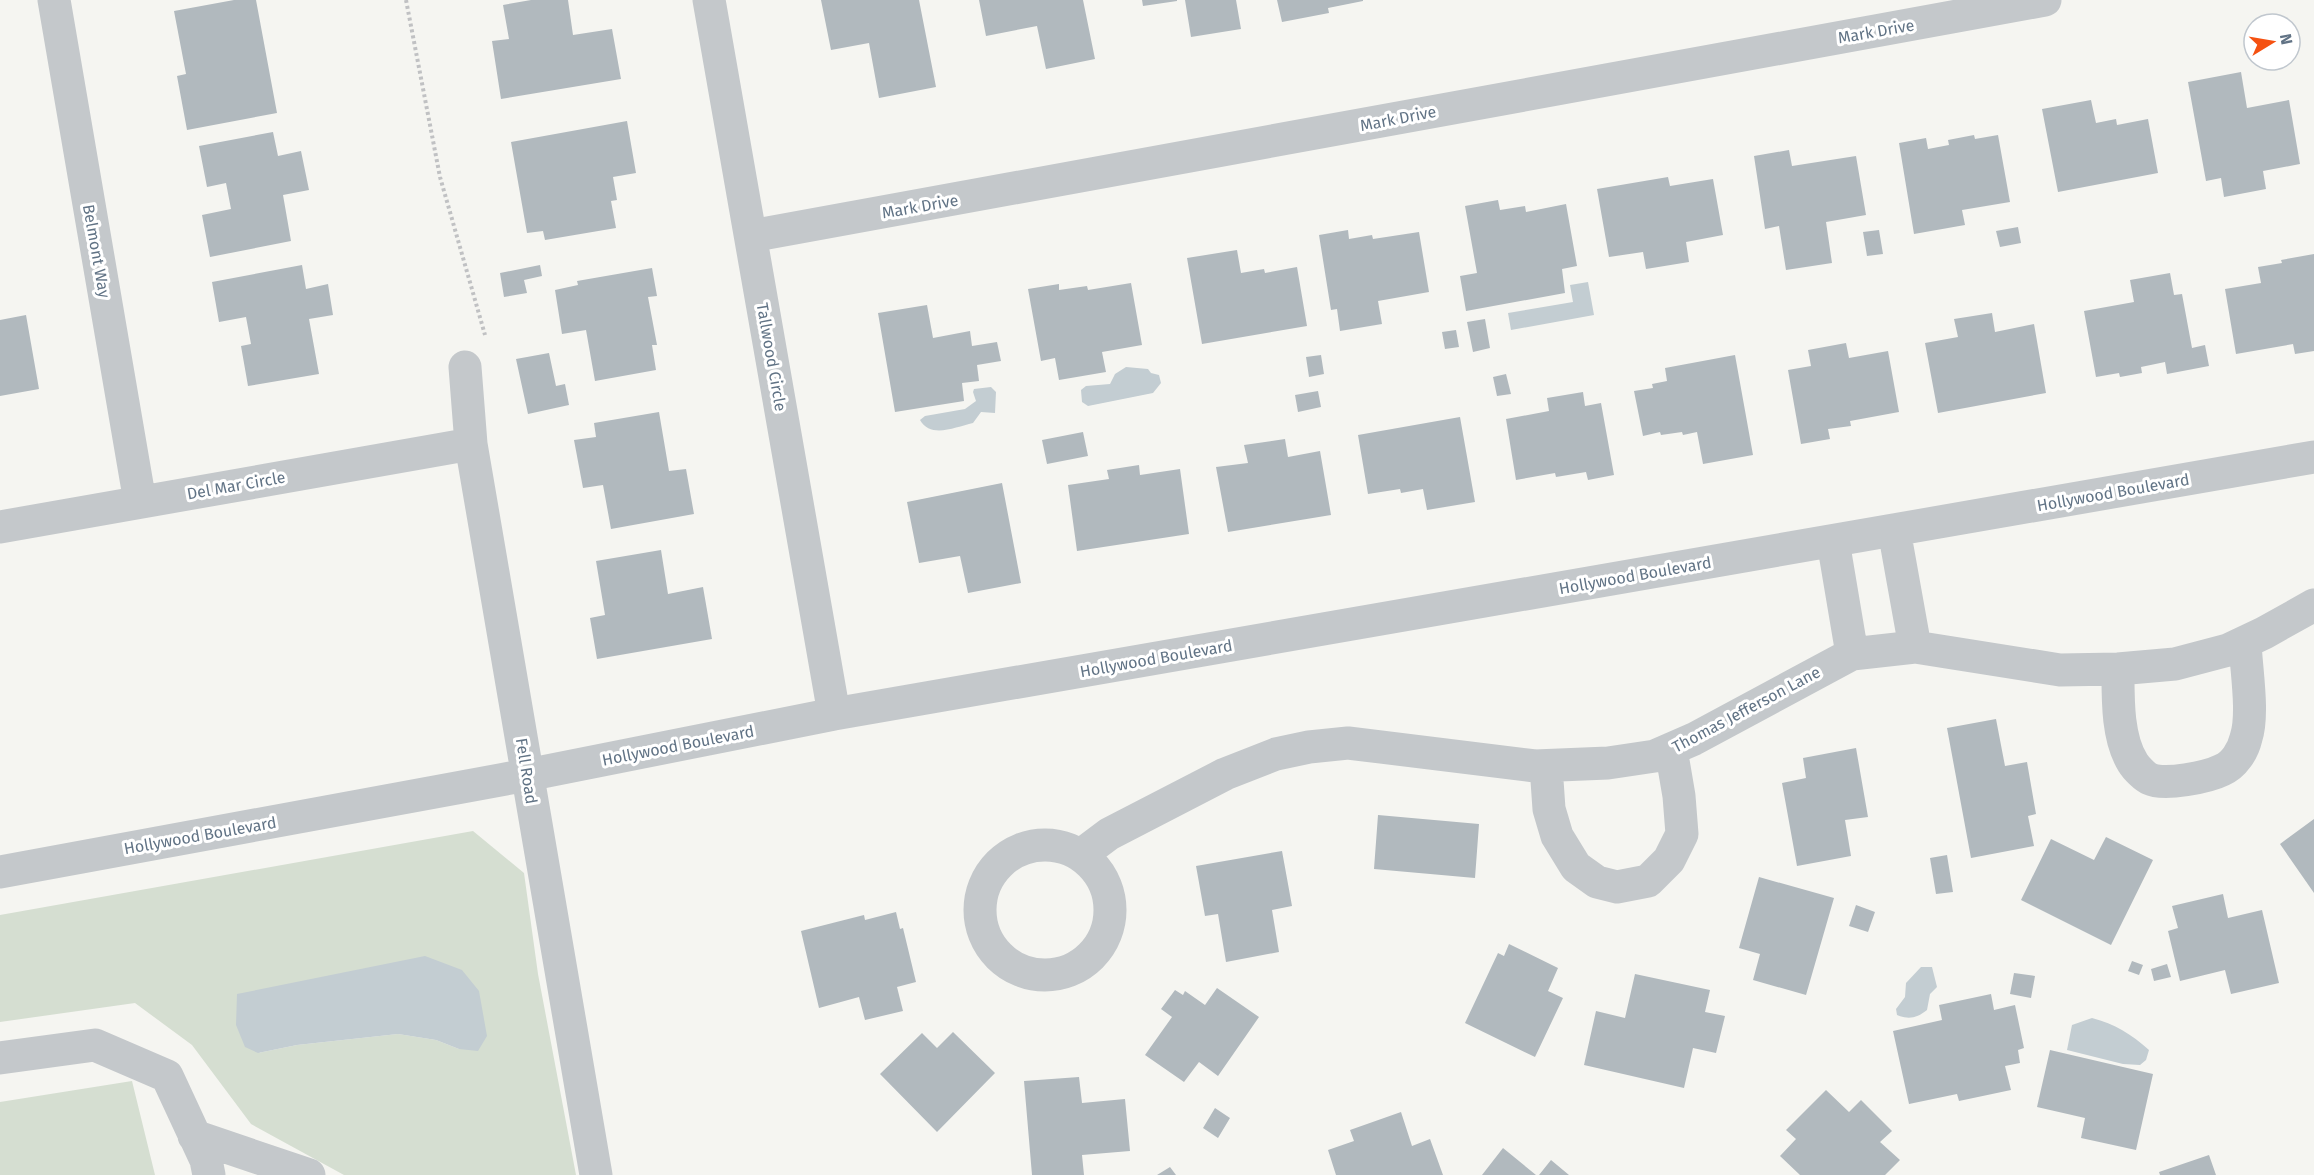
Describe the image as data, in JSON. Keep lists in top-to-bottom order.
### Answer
{
  "streets": {
    "street": [
      "Mark Drive",
      "Belmont Way",
      "Tallwood Circle",
      "Del Mar Circle",
      "Hollywood Boulevard",
      "Thomas Jefferson Lane",
      "Fell Road"
    ]
  },
  "crossings": [
    ["Mark Drive", "Tallwood Circle"],
    ["Belmont Way", "Del Mar Circle"],
    ["Tallwood Circle", "Hollywood Boulevard"],
    ["Del Mar Circle", "Fell Road"],
    ["Hollywood Boulevard", "Fell Road"]
  ],
  "north": "right"
}
